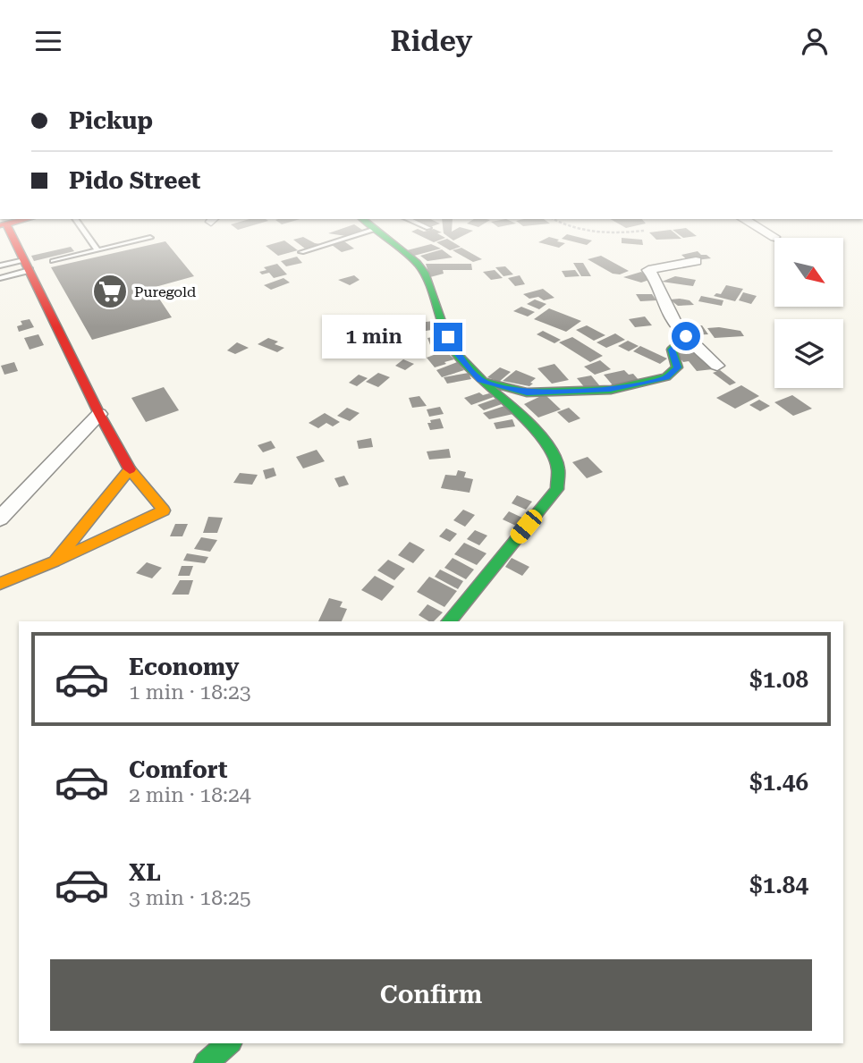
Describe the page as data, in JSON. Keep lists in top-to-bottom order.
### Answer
{
  "places": {
    "supermarket": ["Puregold"]
  },
  "north": "bottom right",
  "page": {
    "header": "Ridey",
    "banner": ["Pickup", "Pido Street"],
    "bubble": "1 min",
    "list": [
      {
        "name": "Economy",
        "note": "1 min · 18:23",
        "value": "$1.08"
      },
      {
        "name": "Comfort",
        "note": "2 min · 18:24",
        "value": "$1.46"
      },
      {
        "name": "XL",
        "note": "3 min · 18:25",
        "value": "$1.84"
      }
    ],
    "buttons": "Confirm"
  }
}
